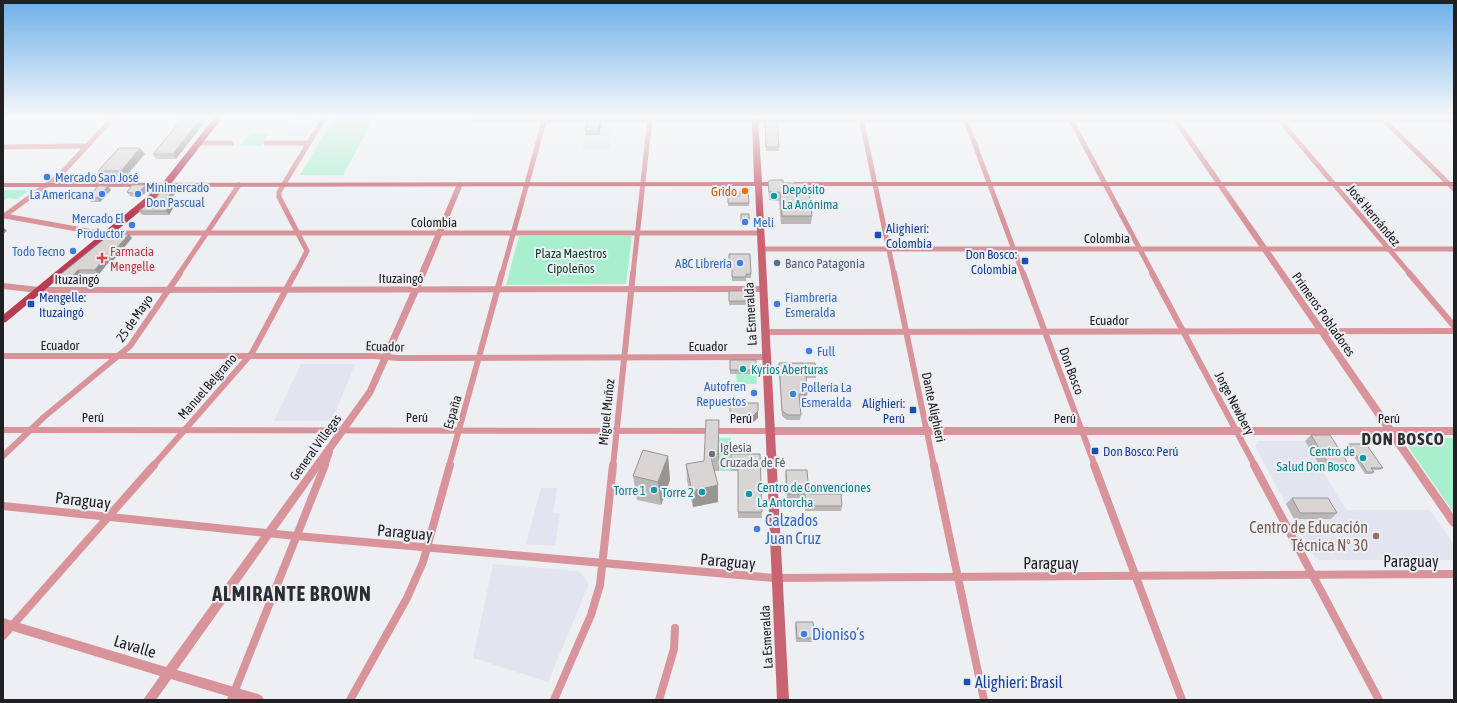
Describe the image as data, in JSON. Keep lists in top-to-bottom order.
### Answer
{
  "streets": {
    "main road": ["La Esmeralda"],
    "street": [
      "José Hernández",
      "Colombia",
      "Ituzaingó",
      "Primeros Pobladores",
      "25 de Mayo",
      "Ecuador",
      "Don Bosco",
      "Manuel Belgrano",
      "Jorge Newbery",
      "Dante Alighieri",
      "España",
      "Miguel Muñoz",
      "Perú",
      "General Villegas",
      "Paraguay",
      "Lavalle"
    ]
  },
  "crossings": [
    ["José Hernández", "Colombia"],
    ["Colombia", "La Esmeralda"],
    ["Colombia", "Primeros Pobladores"],
    ["Colombia", "25 de Mayo"],
    ["Colombia", "Don Bosco"],
    ["Colombia", "Manuel Belgrano"],
    ["Colombia", "Jorge Newbery"],
    ["Colombia", "Dante Alighieri"],
    ["Colombia", "España"],
    ["Colombia", "Miguel Muñoz"],
    ["Colombia", "General Villegas"],
    ["Ituzaingó", "La Esmeralda"],
    ["Ituzaingó", "25 de Mayo"],
    ["Ituzaingó", "Manuel Belgrano"],
    ["Ituzaingó", "España"],
    ["Ituzaingó", "Miguel Muñoz"],
    ["Ituzaingó", "General Villegas"],
    ["La Esmeralda", "Ecuador"],
    ["La Esmeralda", "Perú"],
    ["La Esmeralda", "Paraguay"],
    ["Primeros Pobladores", "Ecuador"],
    ["Primeros Pobladores", "Perú"],
    ["25 de Mayo", "Ecuador"],
    ["25 de Mayo", "Perú"],
    ["Ecuador", "Don Bosco"],
    ["Ecuador", "Manuel Belgrano"],
    ["Ecuador", "Jorge Newbery"],
    ["Ecuador", "Dante Alighieri"],
    ["Ecuador", "España"],
    ["Ecuador", "Miguel Muñoz"],
    ["Ecuador", "General Villegas"],
    ["Don Bosco", "Perú"],
    ["Don Bosco", "Paraguay"],
    ["Manuel Belgrano", "Perú"],
    ["Manuel Belgrano", "Paraguay"],
    ["Manuel Belgrano", "Lavalle"],
    ["Jorge Newbery", "Perú"],
    ["Jorge Newbery", "Paraguay"],
    ["Dante Alighieri", "Perú"],
    ["Dante Alighieri", "Paraguay"],
    ["España", "Perú"],
    ["España", "Paraguay"],
    ["Miguel Muñoz", "Perú"],
    ["Miguel Muñoz", "Paraguay"],
    ["Perú", "General Villegas"],
    ["General Villegas", "Paraguay"],
    ["General Villegas", "Lavalle"]
  ],
  "districts": ["DON BOSCO", "ALMIRANTE BROWN"],
  "parks": ["Plaza Maestros Cipoleños"],
  "places": {
    "other": [
      "Mercado San José",
      "Grido",
      "La Americana",
      "Minimercado Don Pascual",
      "Depósito La Anónima",
      "Meli",
      "Mercado El Productor",
      "Todo Tecno",
      "ABC Librería",
      "Banco Patagonia",
      "Fiambrería Esmeralda",
      "Full",
      "Kyrios Aberturas",
      "Autofren Repuestos",
      "Pollería La Esmeralda",
      "Iglesia Cruzada de Fé",
      "Centro de Salud Don Bosco",
      "Torre 1",
      "Torre 2",
      "Centro de Convenciones La Antorcha",
      "Calzados Juan Cruz",
      "Centro de Educación Técnica N° 30",
      "Dioniso´s"
    ],
    "transit": [
      "Alighieri: Colombia",
      "Don Bosco: Colombia",
      "Mengelle: Ituzaingó",
      "Alighieri: Perú",
      "Don Bosco: Perú",
      "Alighieri: Brasil"
    ],
    "health": ["Farmacia Mengelle"]
  }
}
